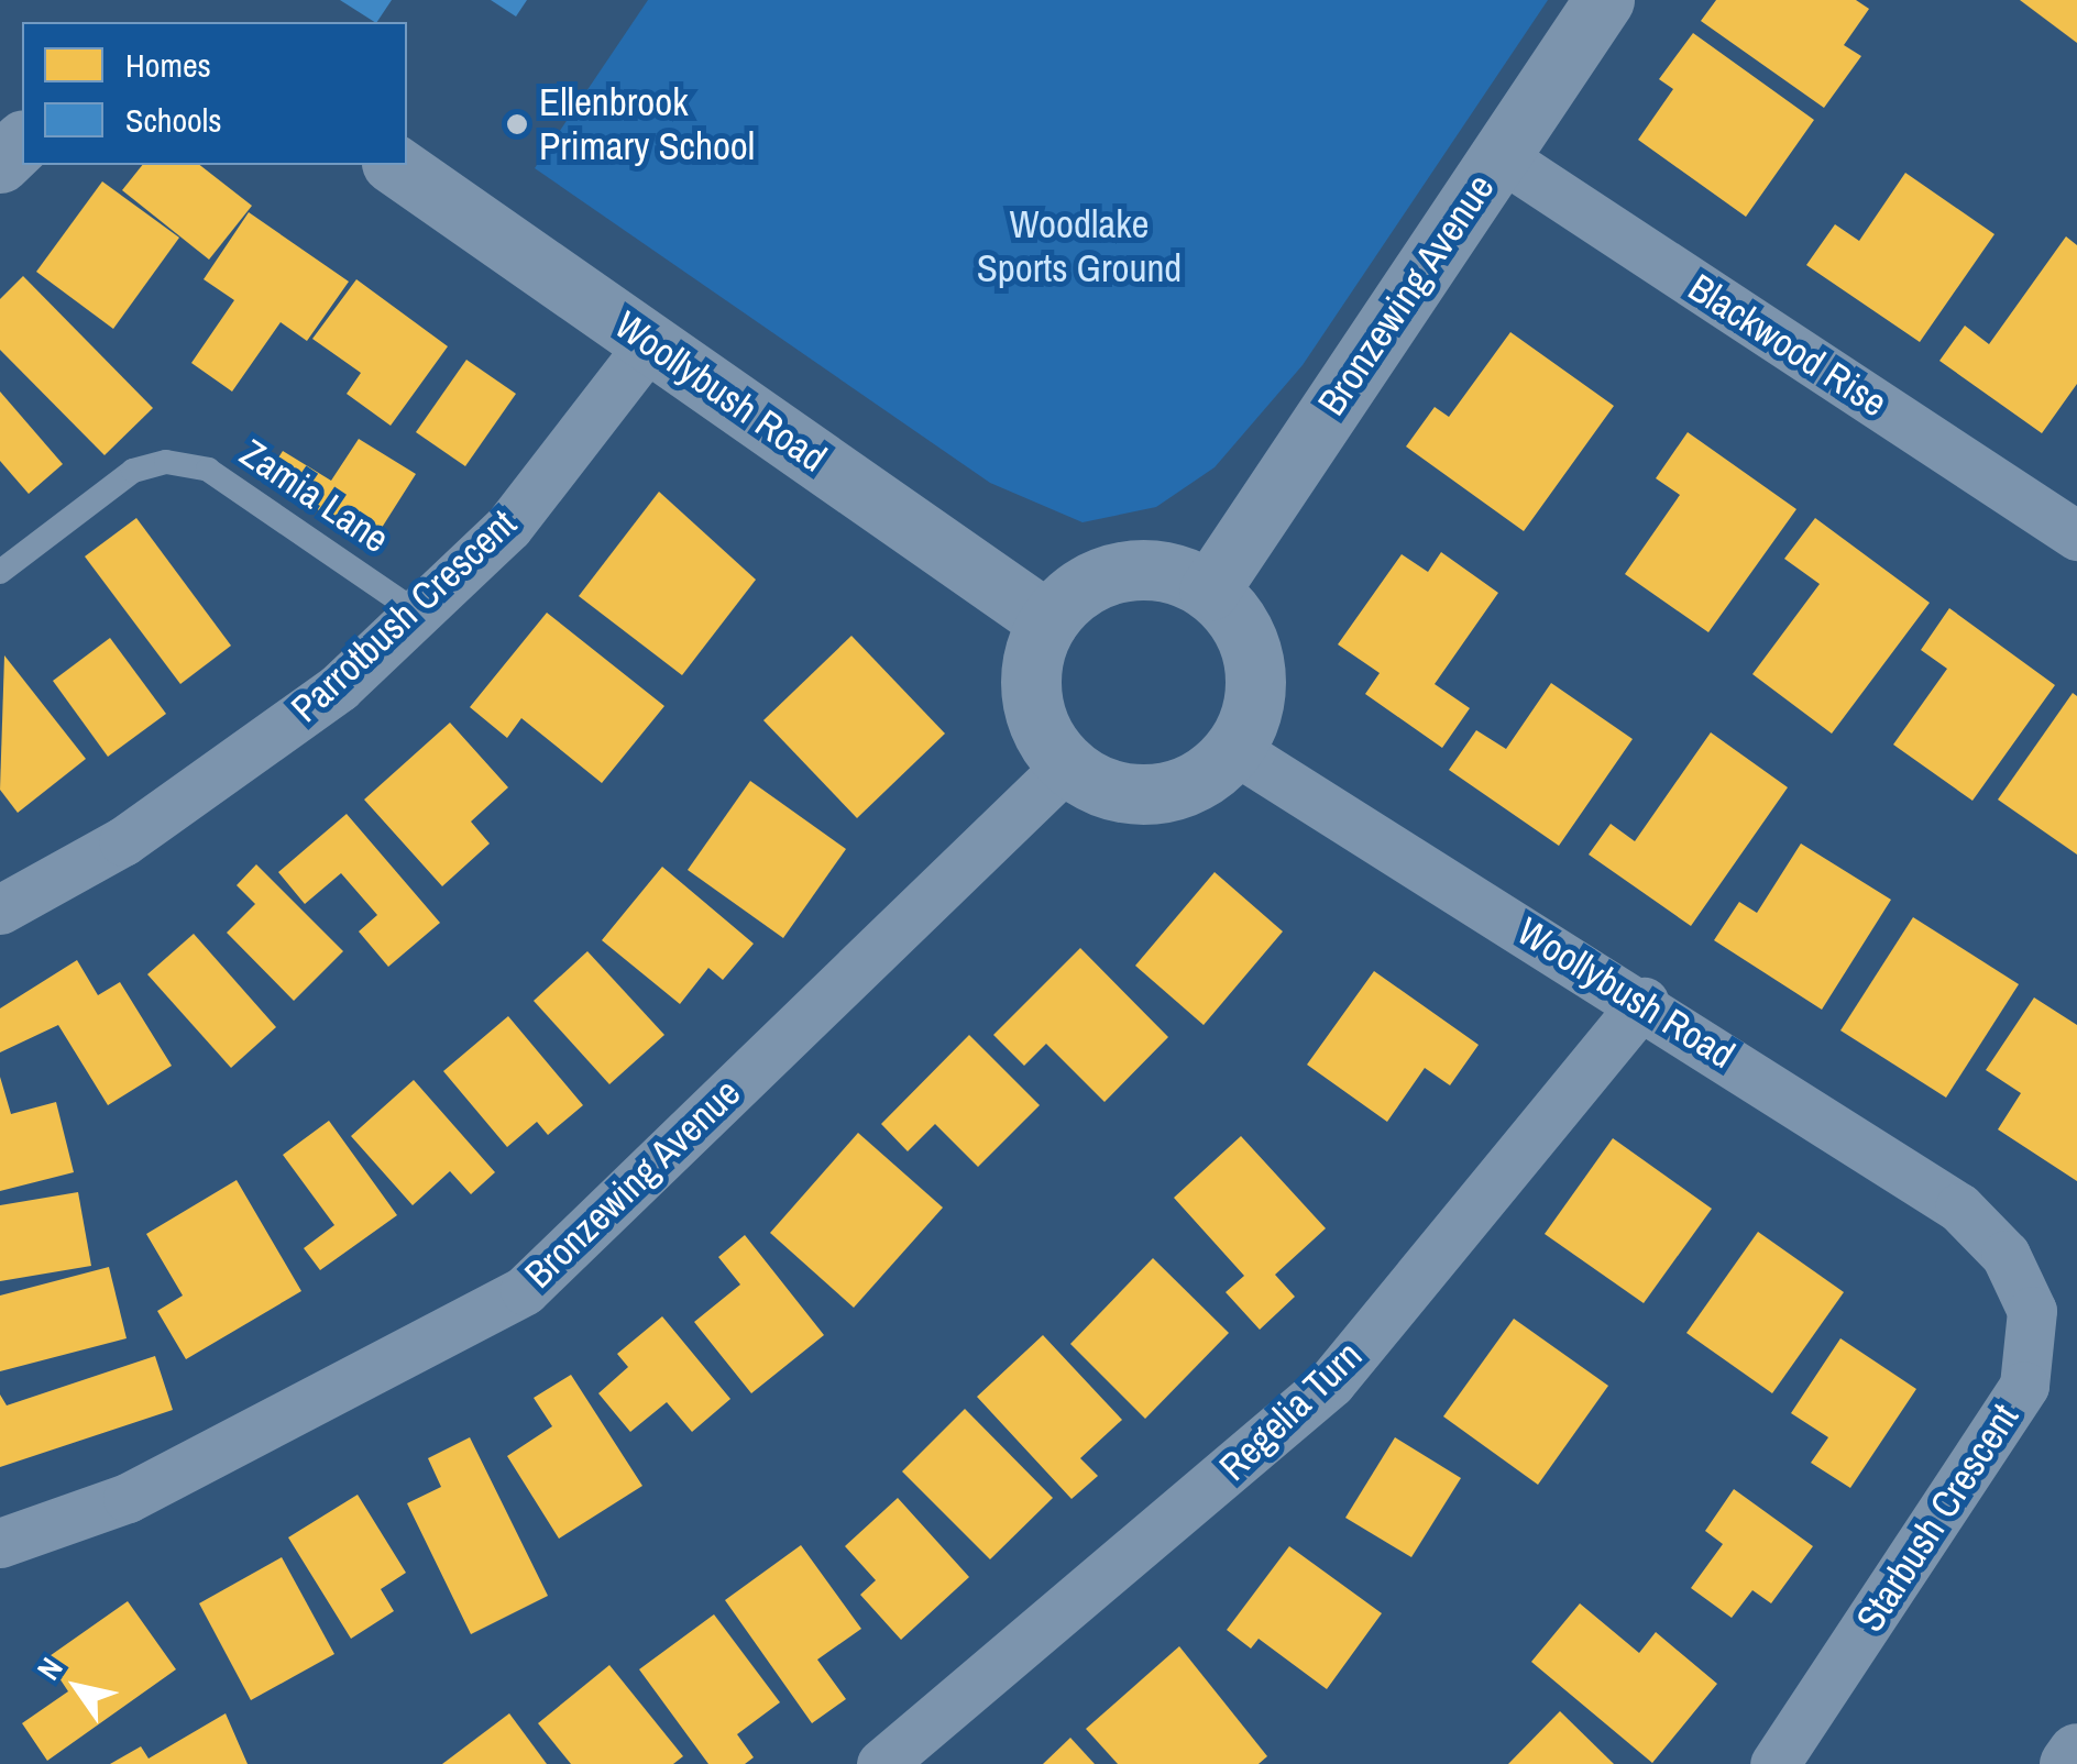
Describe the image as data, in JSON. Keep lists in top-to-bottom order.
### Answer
{
  "streets": {
    "street": [
      "Bronzewing Avenue",
      "Blackwood Rise",
      "Woollybush Road",
      "Parrotbush Crescent",
      "Regelia Turn",
      "Starbush Crescent"
    ],
    "lane": ["Zamia Lane"]
  },
  "crossings": [
    ["Bronzewing Avenue", "Blackwood Rise"],
    ["Bronzewing Avenue", "Woollybush Road"],
    ["Woollybush Road", "Parrotbush Crescent"],
    ["Woollybush Road", "Regelia Turn"],
    ["Woollybush Road", "Starbush Crescent"],
    ["Zamia Lane", "Parrotbush Crescent"]
  ],
  "parks": ["Woodlake Sports Ground"],
  "places": ["Ellenbrook Primary School"],
  "legend": ["Homes", "Schools"],
  "north": "top left"
}
